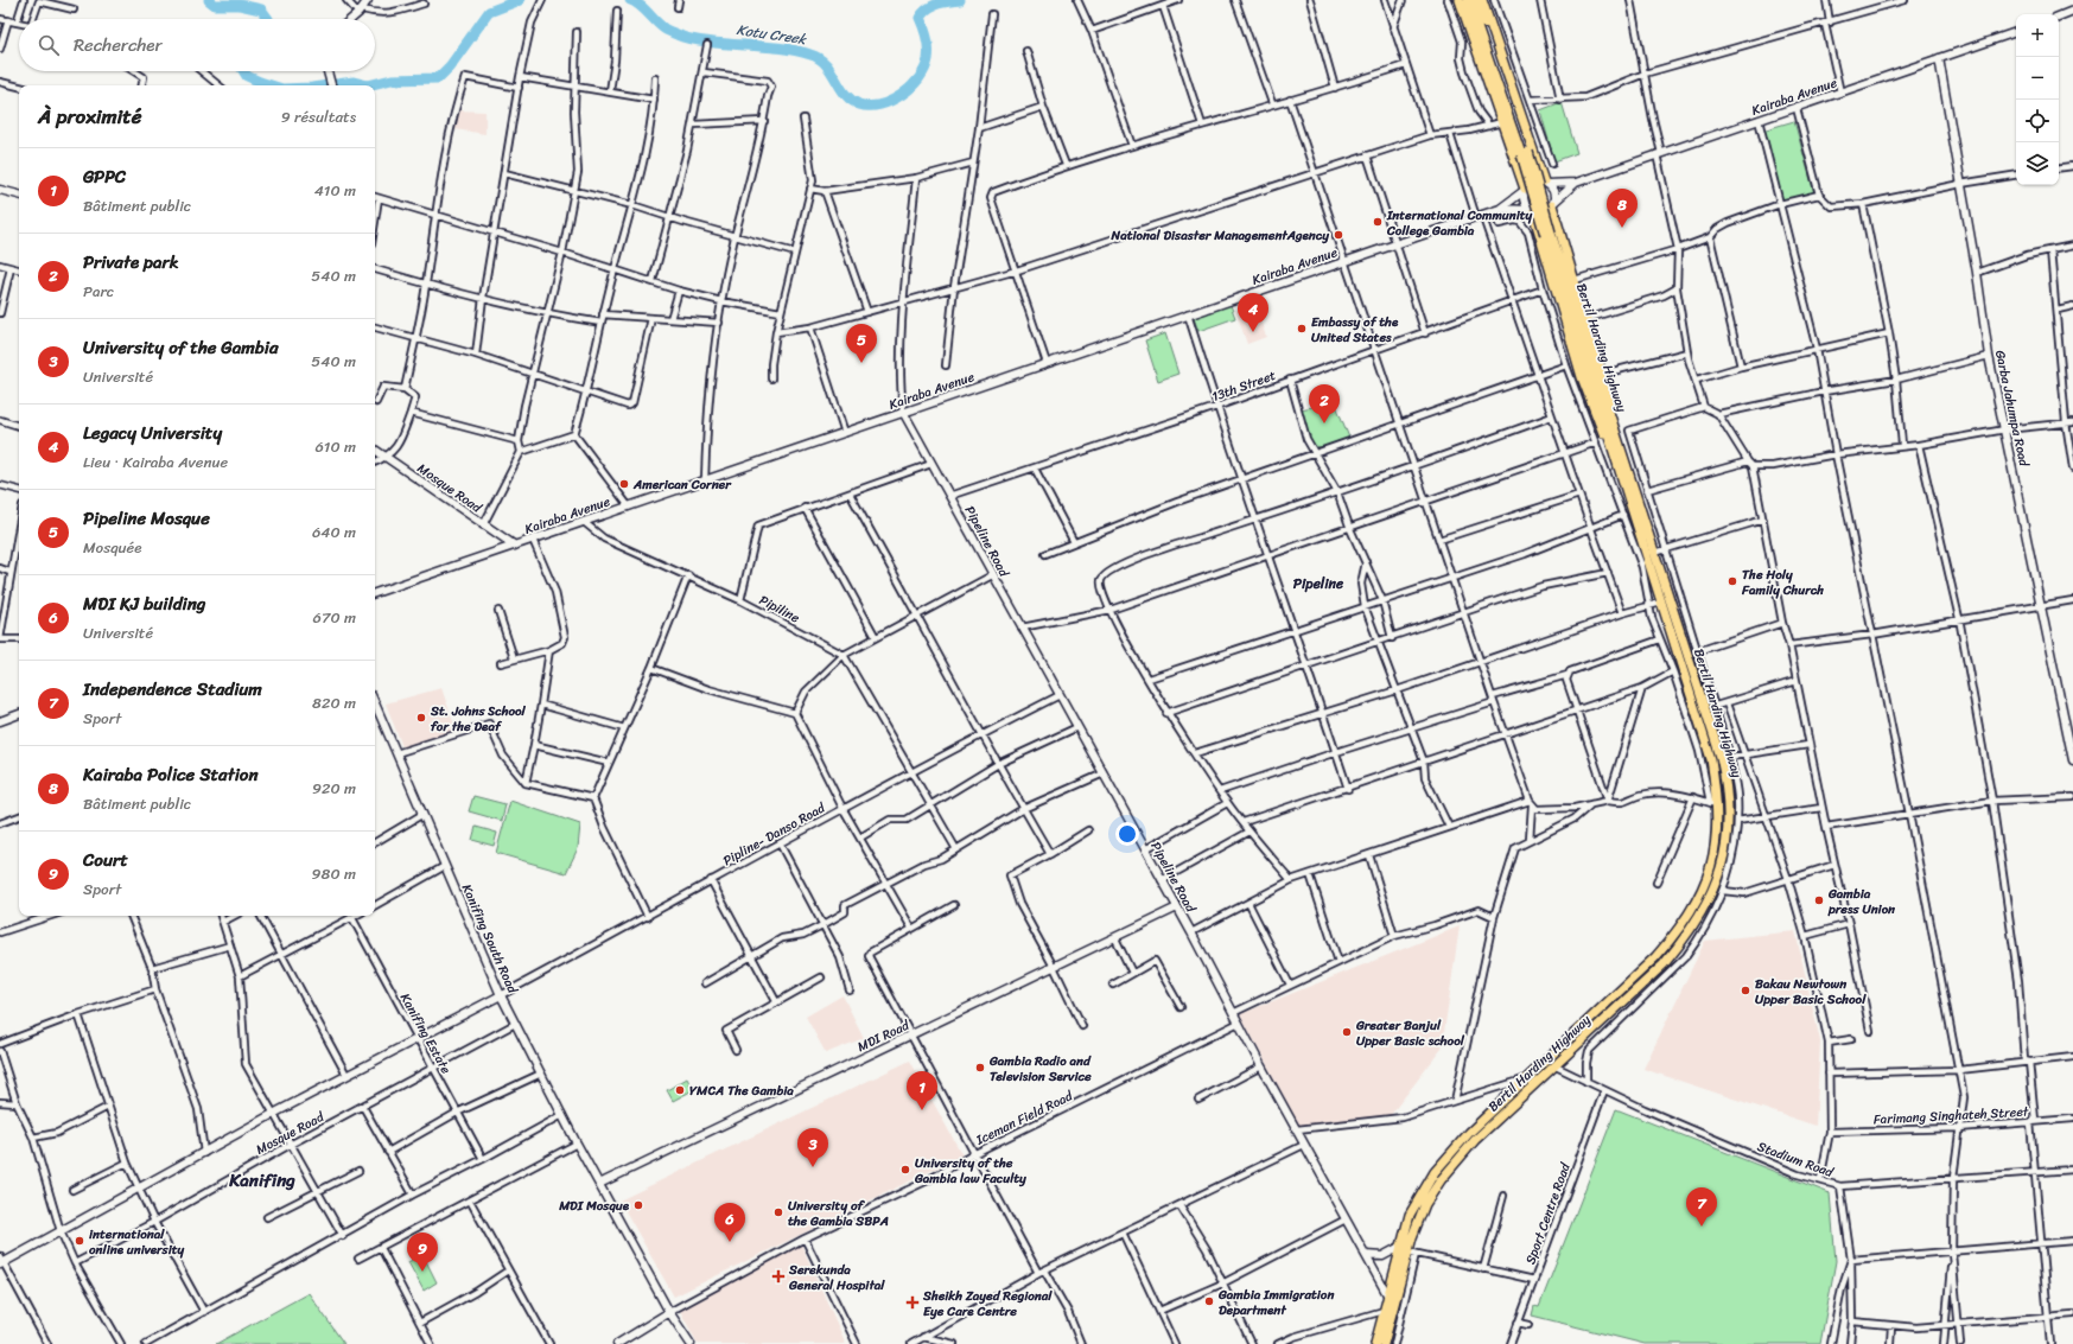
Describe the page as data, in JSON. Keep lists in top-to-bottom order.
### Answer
{
  "streets": {
    "main road": ["Bertil Harding Highway"],
    "street": [
      "Kairaba Avenue",
      "13th Street",
      "Garba Jahumpa Road",
      "Mosque Road",
      "Pipeline Road",
      "Pipiline",
      "Pipline- Danso Road",
      "Kanifing South Road",
      "Kanifing Estate",
      "MDI Road",
      "Farimang Singhateh Street",
      "Iceman Field Road",
      "Stadium Road",
      "Sport Centre Road"
    ]
  },
  "crossings": [
    ["Kairaba Avenue", "Garba Jahumpa Road"],
    ["Kairaba Avenue", "Mosque Road"],
    ["Kairaba Avenue", "Pipeline Road"],
    ["Kairaba Avenue", "Pipiline"],
    ["Bertil Harding Highway", "Pipeline Road"],
    ["Bertil Harding Highway", "Stadium Road"],
    ["13th Street", "Pipeline Road"],
    ["Mosque Road", "Kanifing South Road"],
    ["Mosque Road", "Kanifing Estate"],
    ["Pipeline Road", "Pipline- Danso Road"],
    ["Pipeline Road", "MDI Road"],
    ["Pipeline Road", "Iceman Field Road"],
    ["Pipline- Danso Road", "Kanifing South Road"],
    ["Kanifing South Road", "MDI Road"],
    ["Kanifing South Road", "Iceman Field Road"],
    ["Stadium Road", "Sport Centre Road"]
  ],
  "districts": ["Pipeline", "Kanifing"],
  "water": ["Kotu Creek"],
  "places": {
    "other": [
      "International Community College Gambia",
      "National Disaster ManagementAgency",
      "Embassy of the United States",
      "American Corner",
      "The Holy Family Church",
      "St. Johns School for the Deaf",
      "Gambia press Union",
      "Bakau Newtown Upper Basic School",
      "Greater Banjul Upper Basic school",
      "Gambia Radio and Television Service",
      "YMCA The Gambia",
      "University of the Gambia law Faculty",
      "MDI Mosque",
      "University of the Gambia SBPA",
      "international online university",
      "Gambia Immigration Department"
    ],
    "health": ["Serekunda General Hospital", "Sheikh Zayed Regional Eye Care Centre"]
  },
  "page": {
    "map_buttons": ["+", "−"],
    "search": "Rechercher",
    "heading": ["À proximité", "9 résultats"],
    "list": [
      {
        "mark": "1",
        "name": "GPPC",
        "note": "Bâtiment public",
        "value": "410 m"
      },
      {
        "mark": "2",
        "name": "Private park",
        "note": "Parc",
        "value": "540 m"
      },
      {
        "mark": "3",
        "name": "University of the Gambia",
        "note": "Université",
        "value": "540 m"
      },
      {
        "mark": "4",
        "name": "Legacy University",
        "note": "Lieu · Kairaba Avenue",
        "value": "610 m"
      },
      {
        "mark": "5",
        "name": "Pipeline Mosque",
        "note": "Mosquée",
        "value": "640 m"
      },
      {
        "mark": "6",
        "name": "MDI KJ building",
        "note": "Université",
        "value": "670 m"
      },
      {
        "mark": "7",
        "name": "Independence Stadium",
        "note": "Sport",
        "value": "820 m"
      },
      {
        "mark": "8",
        "name": "Kairaba Police Station",
        "note": "Bâtiment public",
        "value": "920 m"
      },
      {
        "mark": "9",
        "name": "Court",
        "note": "Sport",
        "value": "980 m"
      }
    ],
    "pins": [
      "8",
      "4",
      "5",
      "2",
      "1",
      "3",
      "7",
      "6",
      "9"
    ]
  }
}
